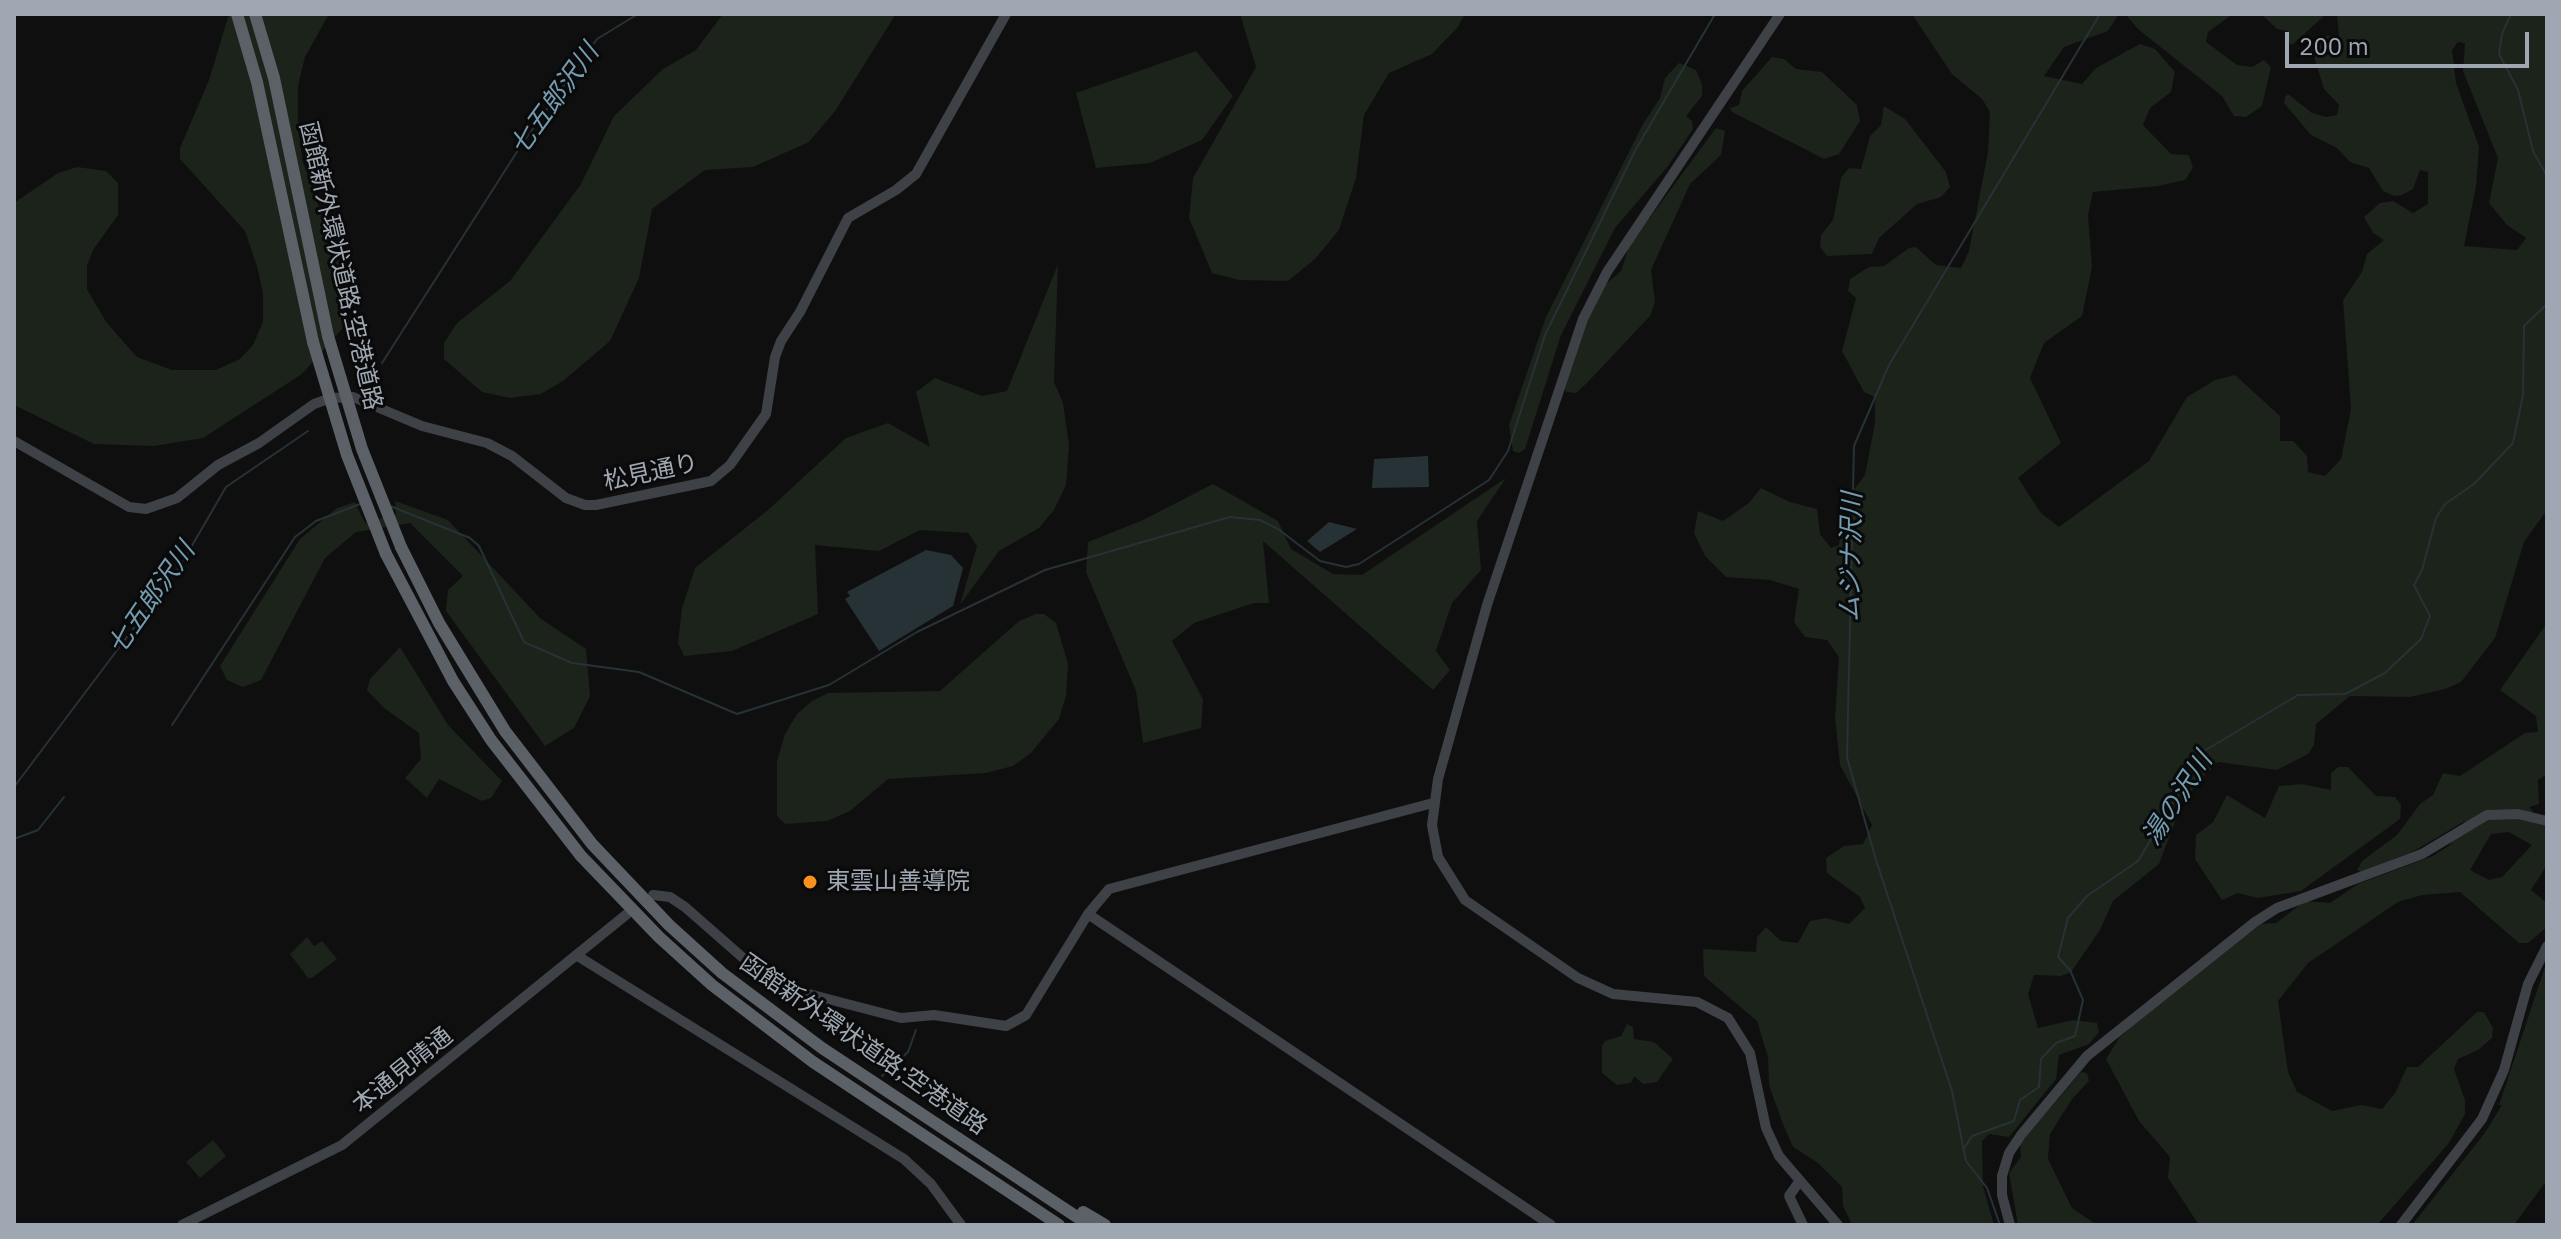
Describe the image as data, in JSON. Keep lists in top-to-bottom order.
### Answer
{
  "streets": {
    "highway": ["函館新外環状道路;空港道路"],
    "street": ["松見通り", "本通見晴通"]
  },
  "water": ["七五郎沢川", "ムジナ沢川", "湯の沢川"],
  "places": ["東雲山善導院"],
  "scale_bar": "200 m"
}
